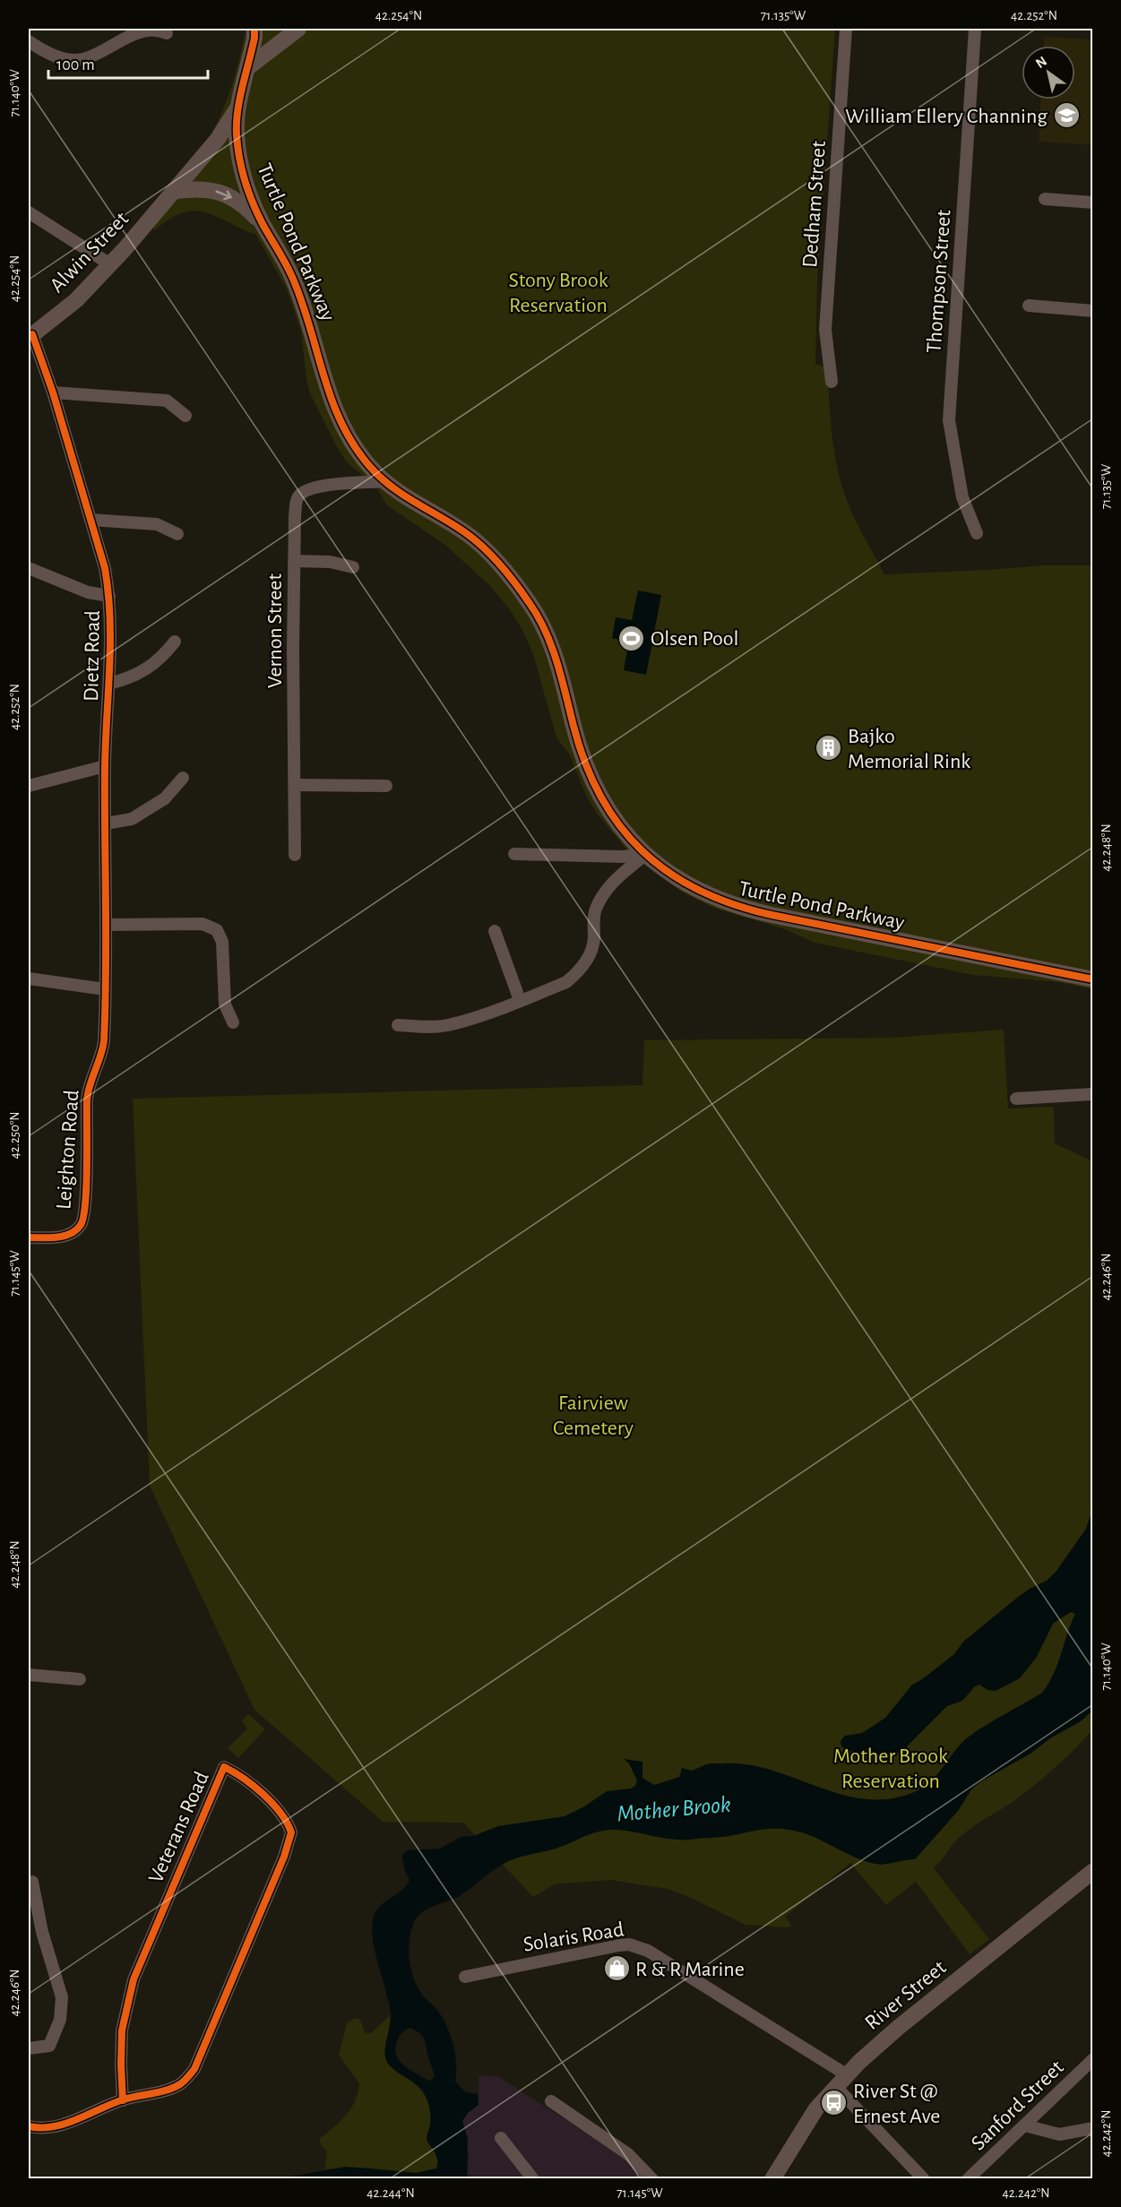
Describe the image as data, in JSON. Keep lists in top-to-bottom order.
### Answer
{
  "streets": {
    "main road": ["Turtle Pond Parkway", "Alwin Street", "River Street"],
    "street": [
      "Dedham Street",
      "Thompson Street",
      "Vernon Street",
      "Dietz Road",
      "Leighton Road",
      "Veterans Road",
      "Solaris Road",
      "Sanford Street"
    ]
  },
  "crossings": [
    ["Turtle Pond Parkway", "Alwin Street"],
    ["Turtle Pond Parkway", "Vernon Street"],
    ["Alwin Street", "Dietz Road"],
    ["Dietz Road", "Leighton Road"],
    ["Solaris Road", "River Street"]
  ],
  "water": ["Mother Brook"],
  "parks": ["Stony Brook Reservation", "Fairview Cemetery", "Mother Brook Reservation"],
  "places": {
    "school or university": ["William Ellery Channing"],
    "sports": ["Olsen Pool"],
    "building": ["Bajko Memorial Rink"],
    "shop": ["R & R Marine"],
    "bus stop": ["River St @ Ernest Ave"]
  },
  "scale_bar": "100 m",
  "north": "top left",
  "coordinates": [
    "42.254°N",
    "71.135°W",
    "42.252°N",
    "71.140°W",
    "42.248°N",
    "42.250°N",
    "71.145°W",
    "42.246°N",
    "42.242°N",
    "42.244°N"
  ]
}
